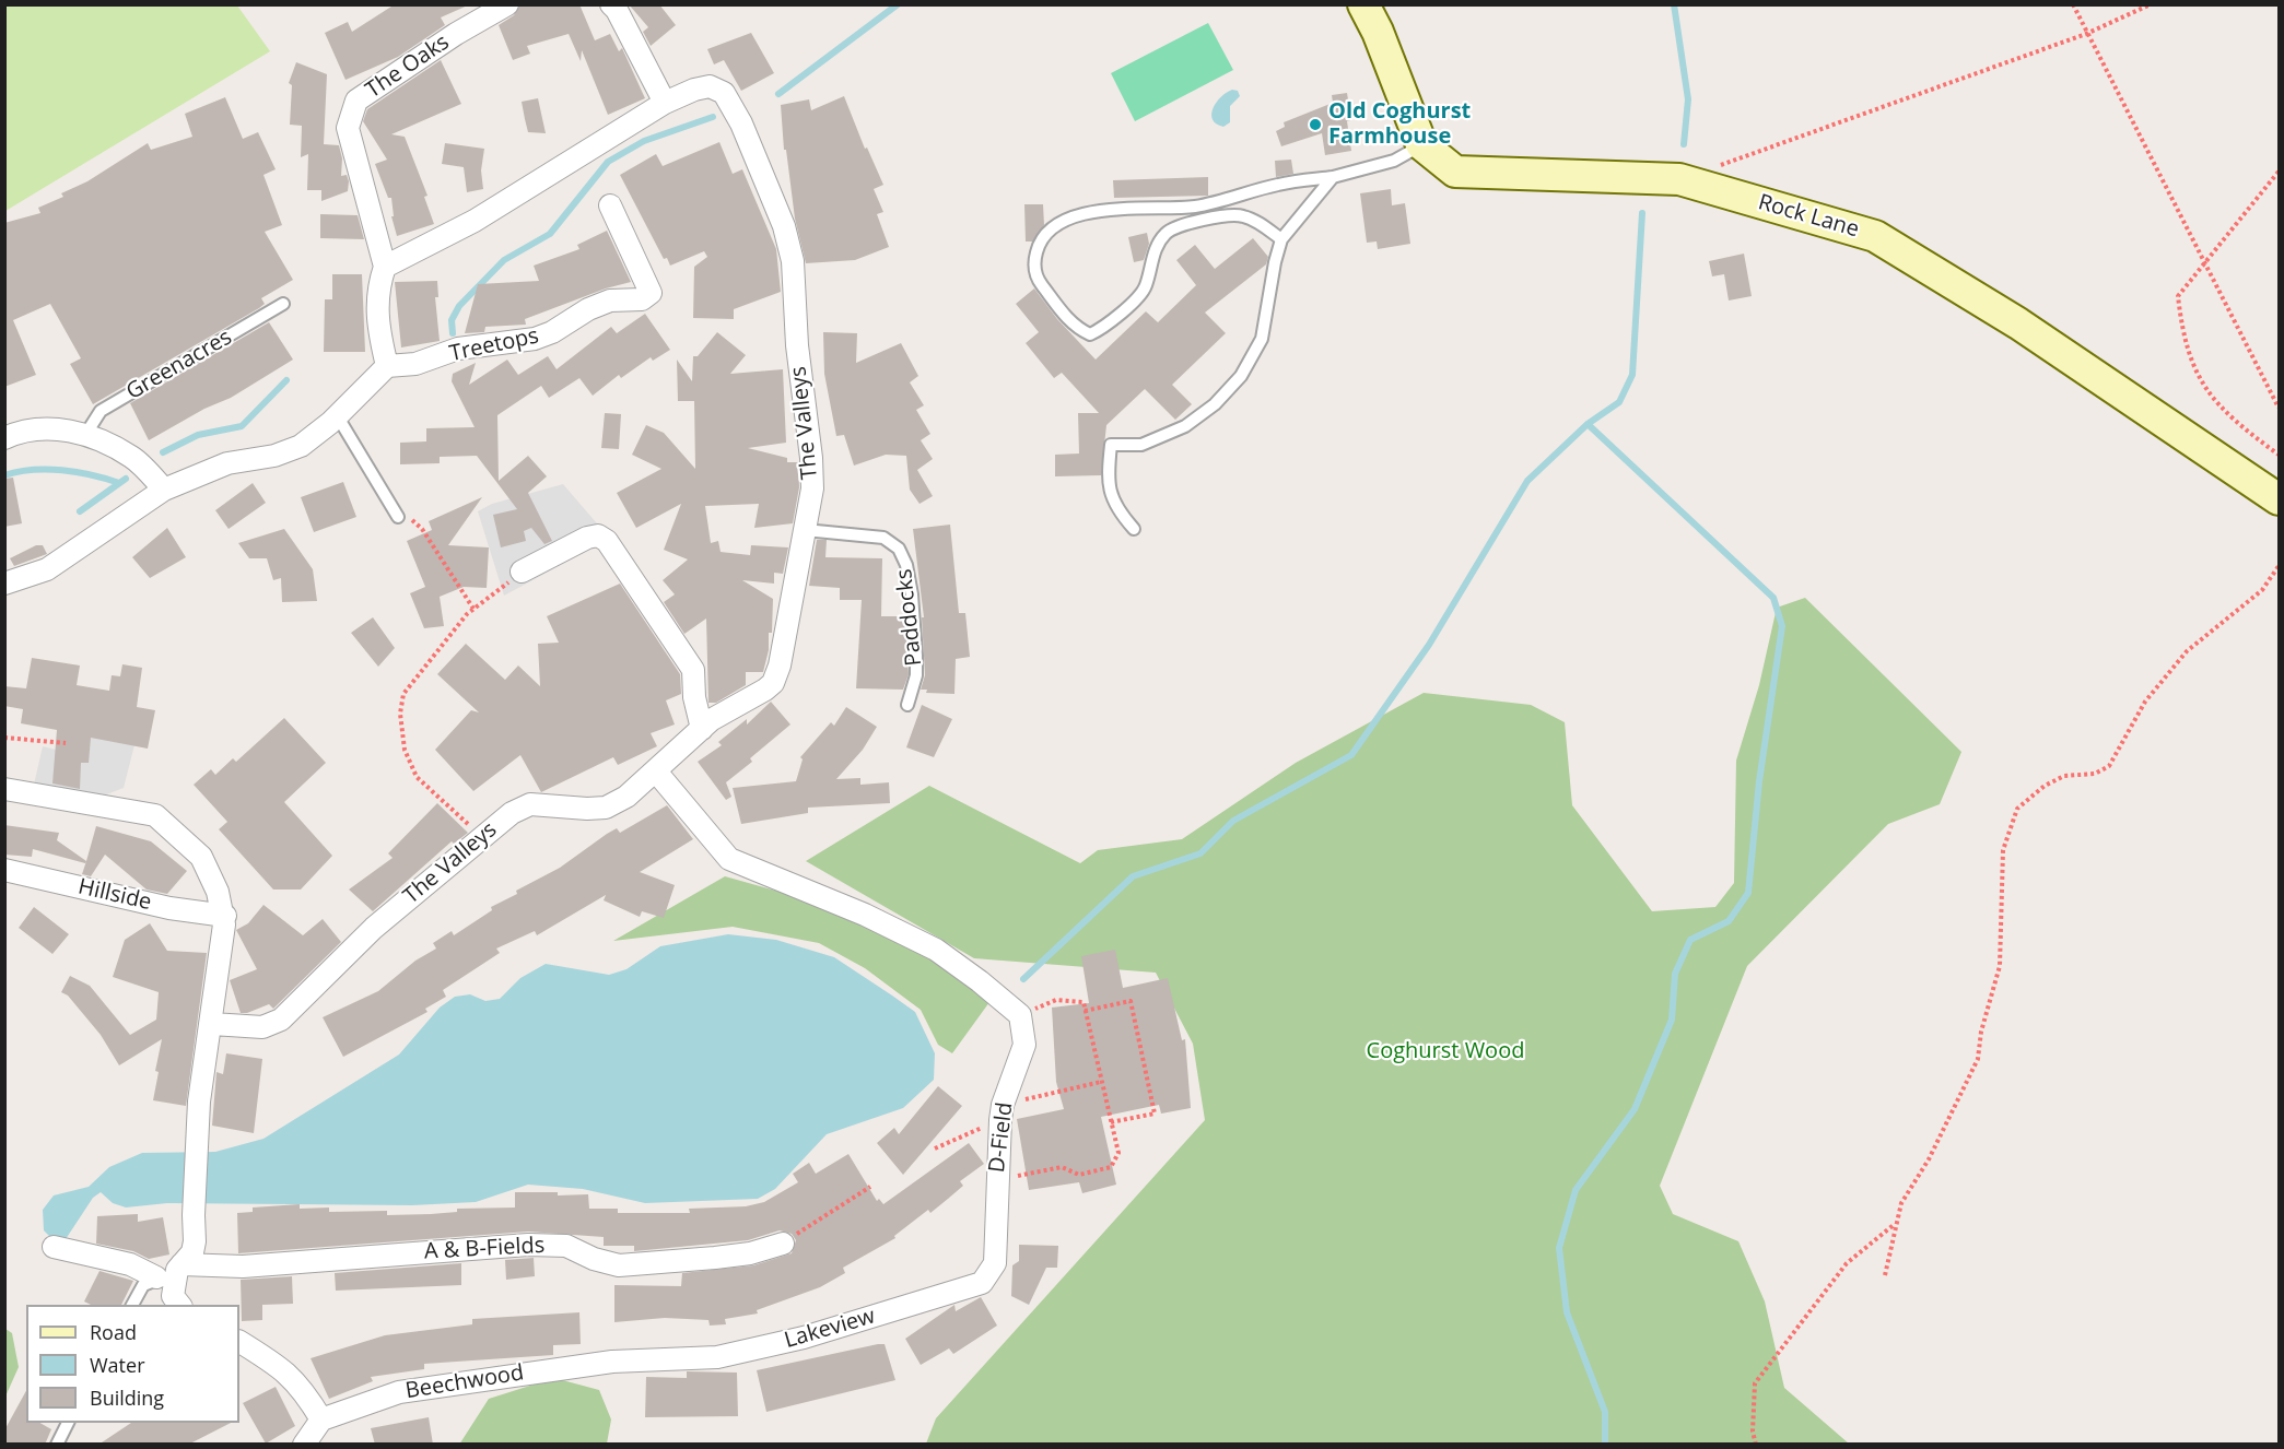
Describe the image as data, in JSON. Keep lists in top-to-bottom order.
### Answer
{
  "streets": {
    "street": [
      "The Oaks",
      "Rock Lane",
      "Treetops",
      "The Valleys",
      "Hillside",
      "D-Field",
      "A & B-Fields",
      "Lakeview",
      "Beechwood"
    ],
    "lane": ["Greenacres", "Paddocks"]
  },
  "crossings": [
    ["The Oaks", "The Valleys"],
    ["The Valleys", "Paddocks"],
    ["D-Field", "Lakeview"],
    ["Lakeview", "Beechwood"]
  ],
  "parks": ["Coghurst Wood"],
  "places": ["Old Coghurst Farmhouse"],
  "legend": ["Road", "Water", "Building"]
}
